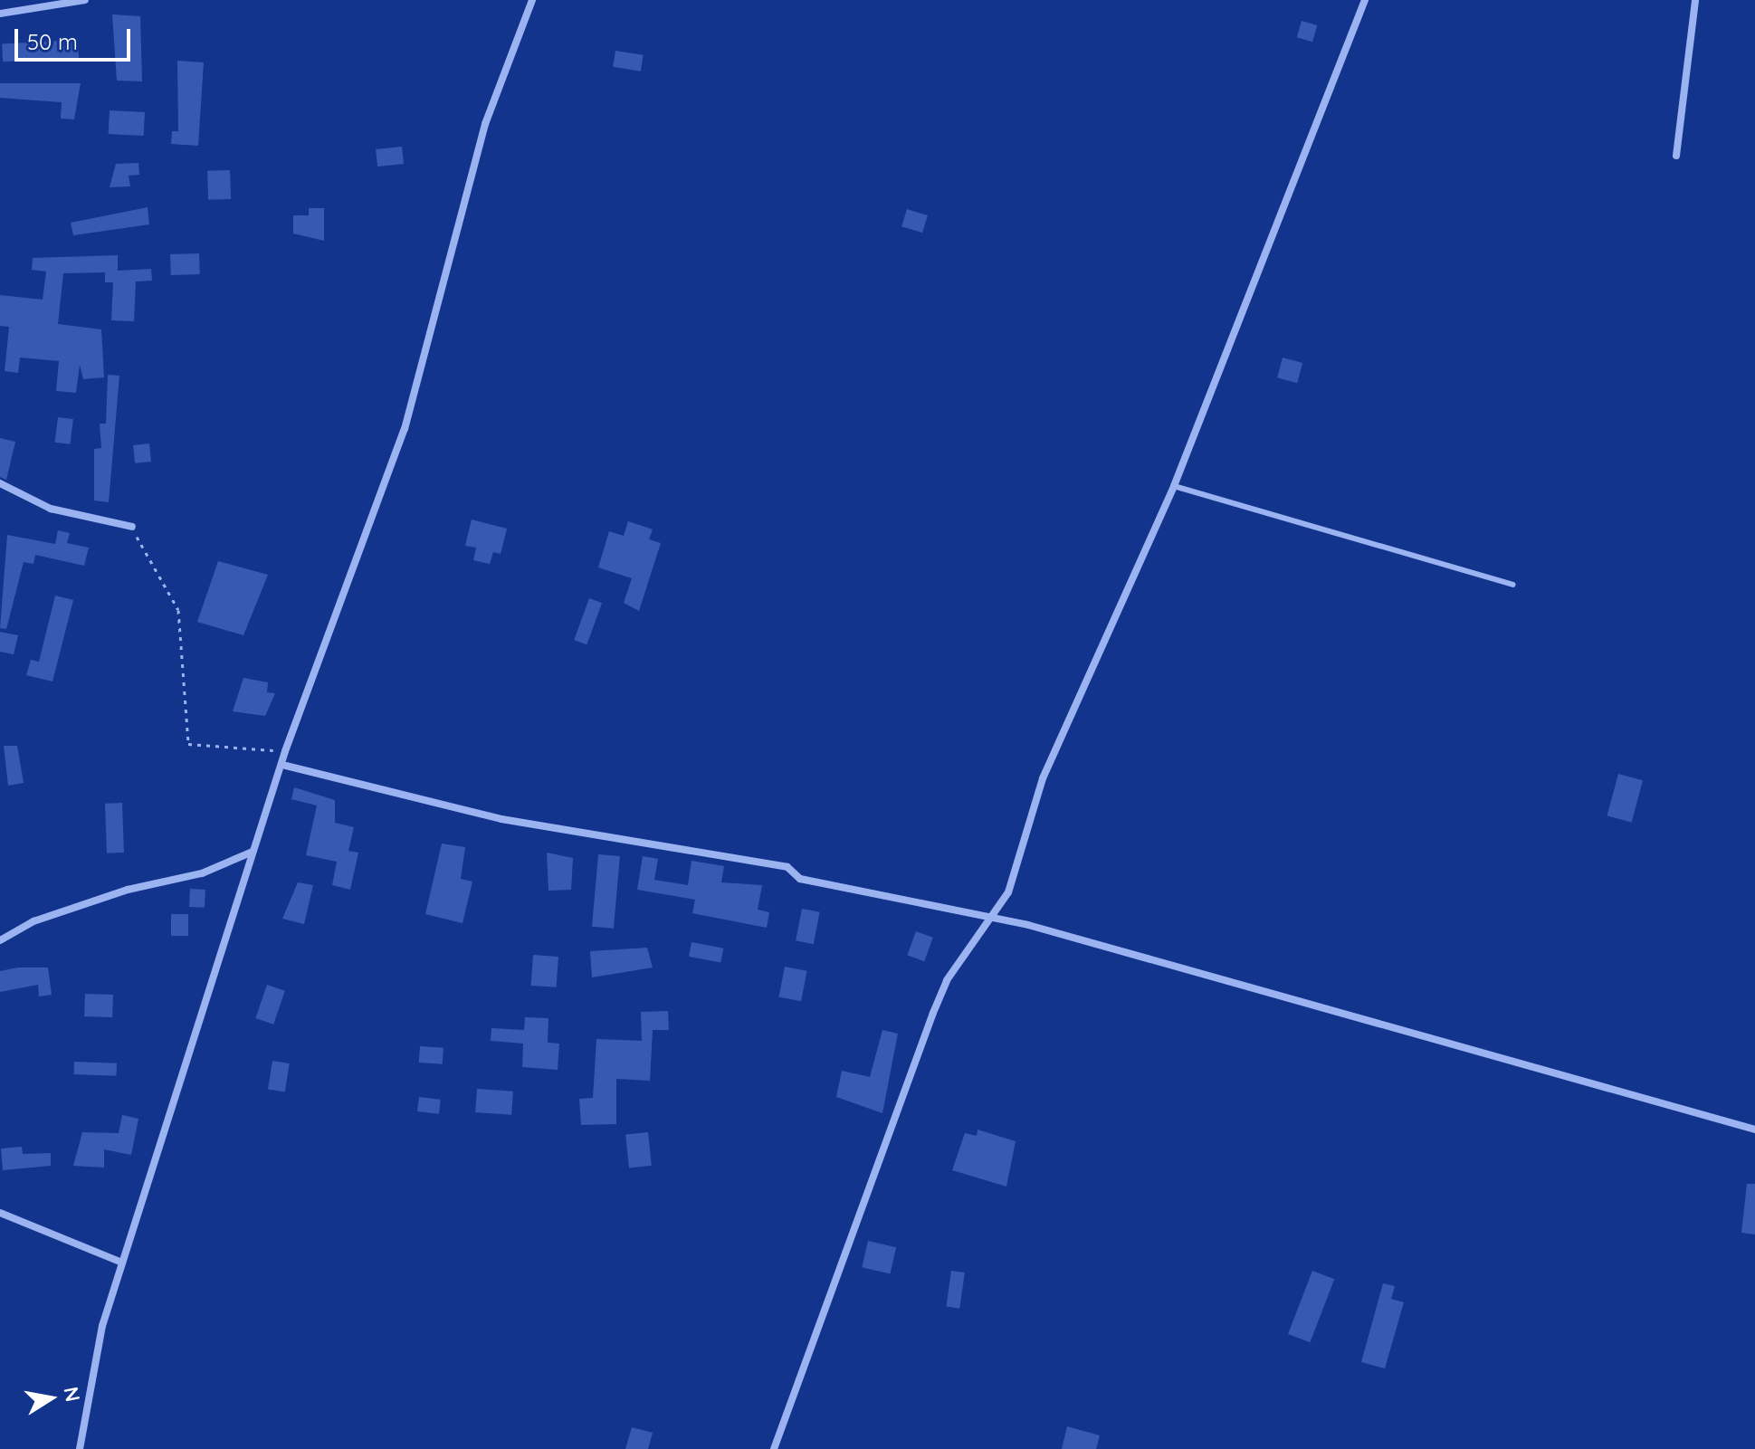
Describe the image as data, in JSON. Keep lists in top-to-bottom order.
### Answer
{
  "scale_bar": "50 m",
  "north": "right"
}
